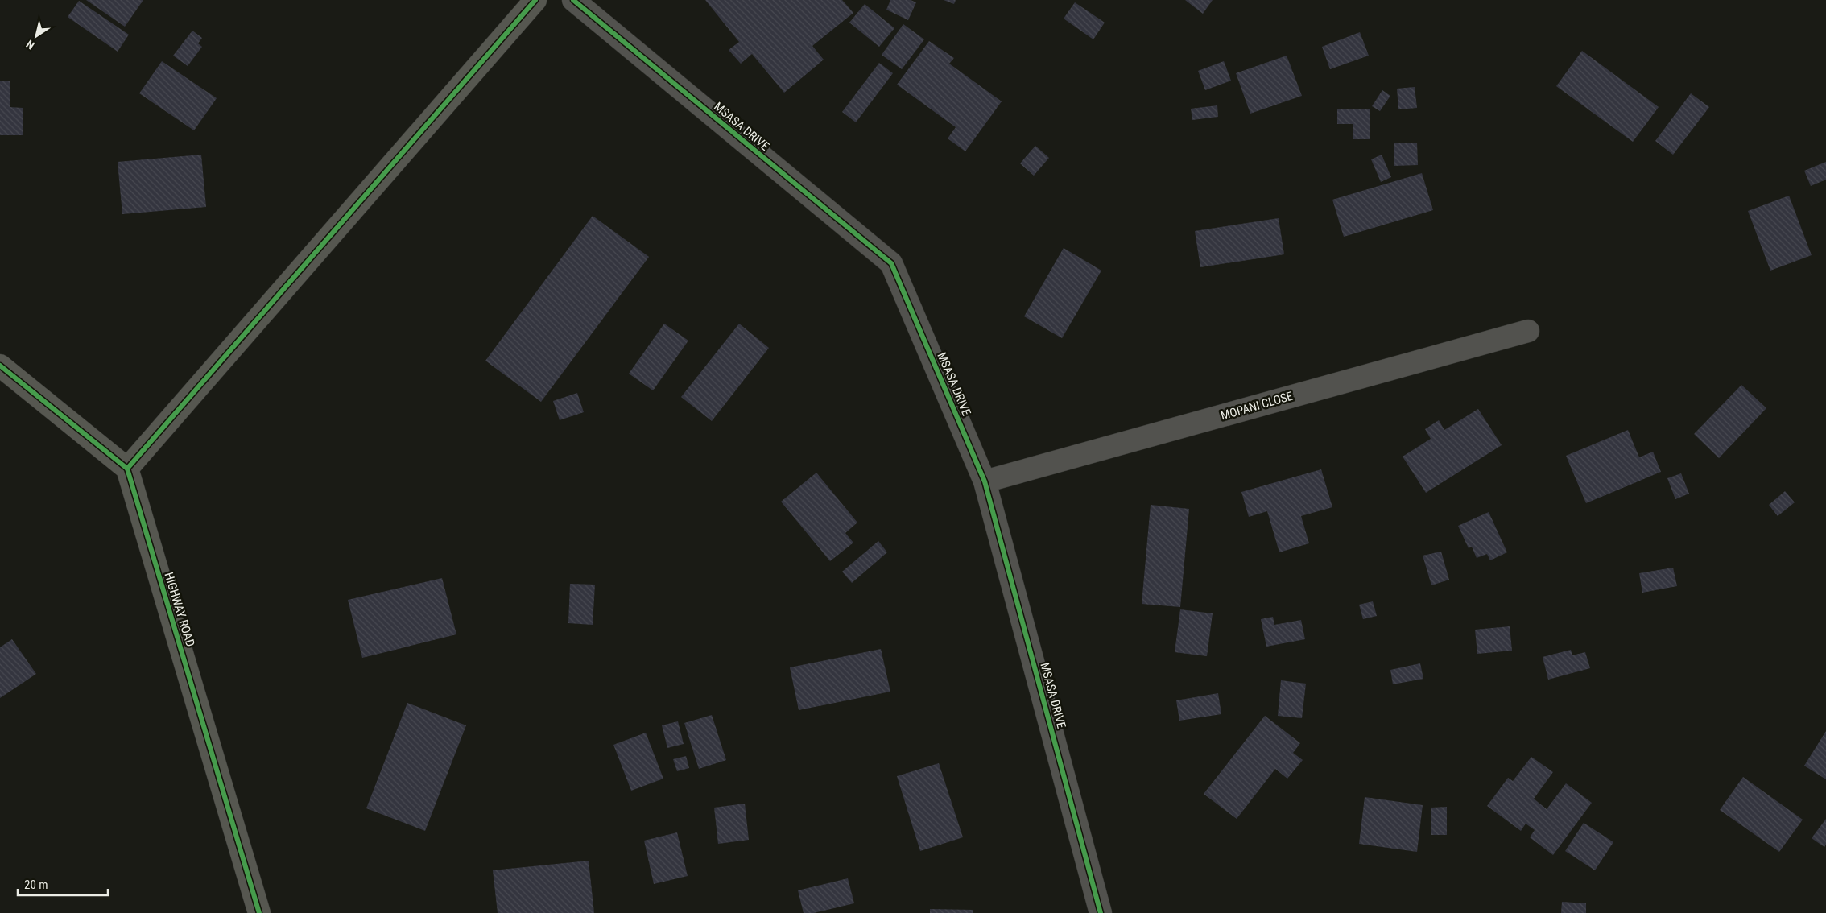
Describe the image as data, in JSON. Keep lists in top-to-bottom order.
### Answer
{
  "streets": {
    "street": ["MSASA DRIVE", "MOPANI CLOSE", "HIGHWAY ROAD"]
  },
  "crossings": [
    ["MSASA DRIVE", "MOPANI CLOSE"]
  ],
  "scale_bar": "20 m",
  "north": "bottom left"
}
